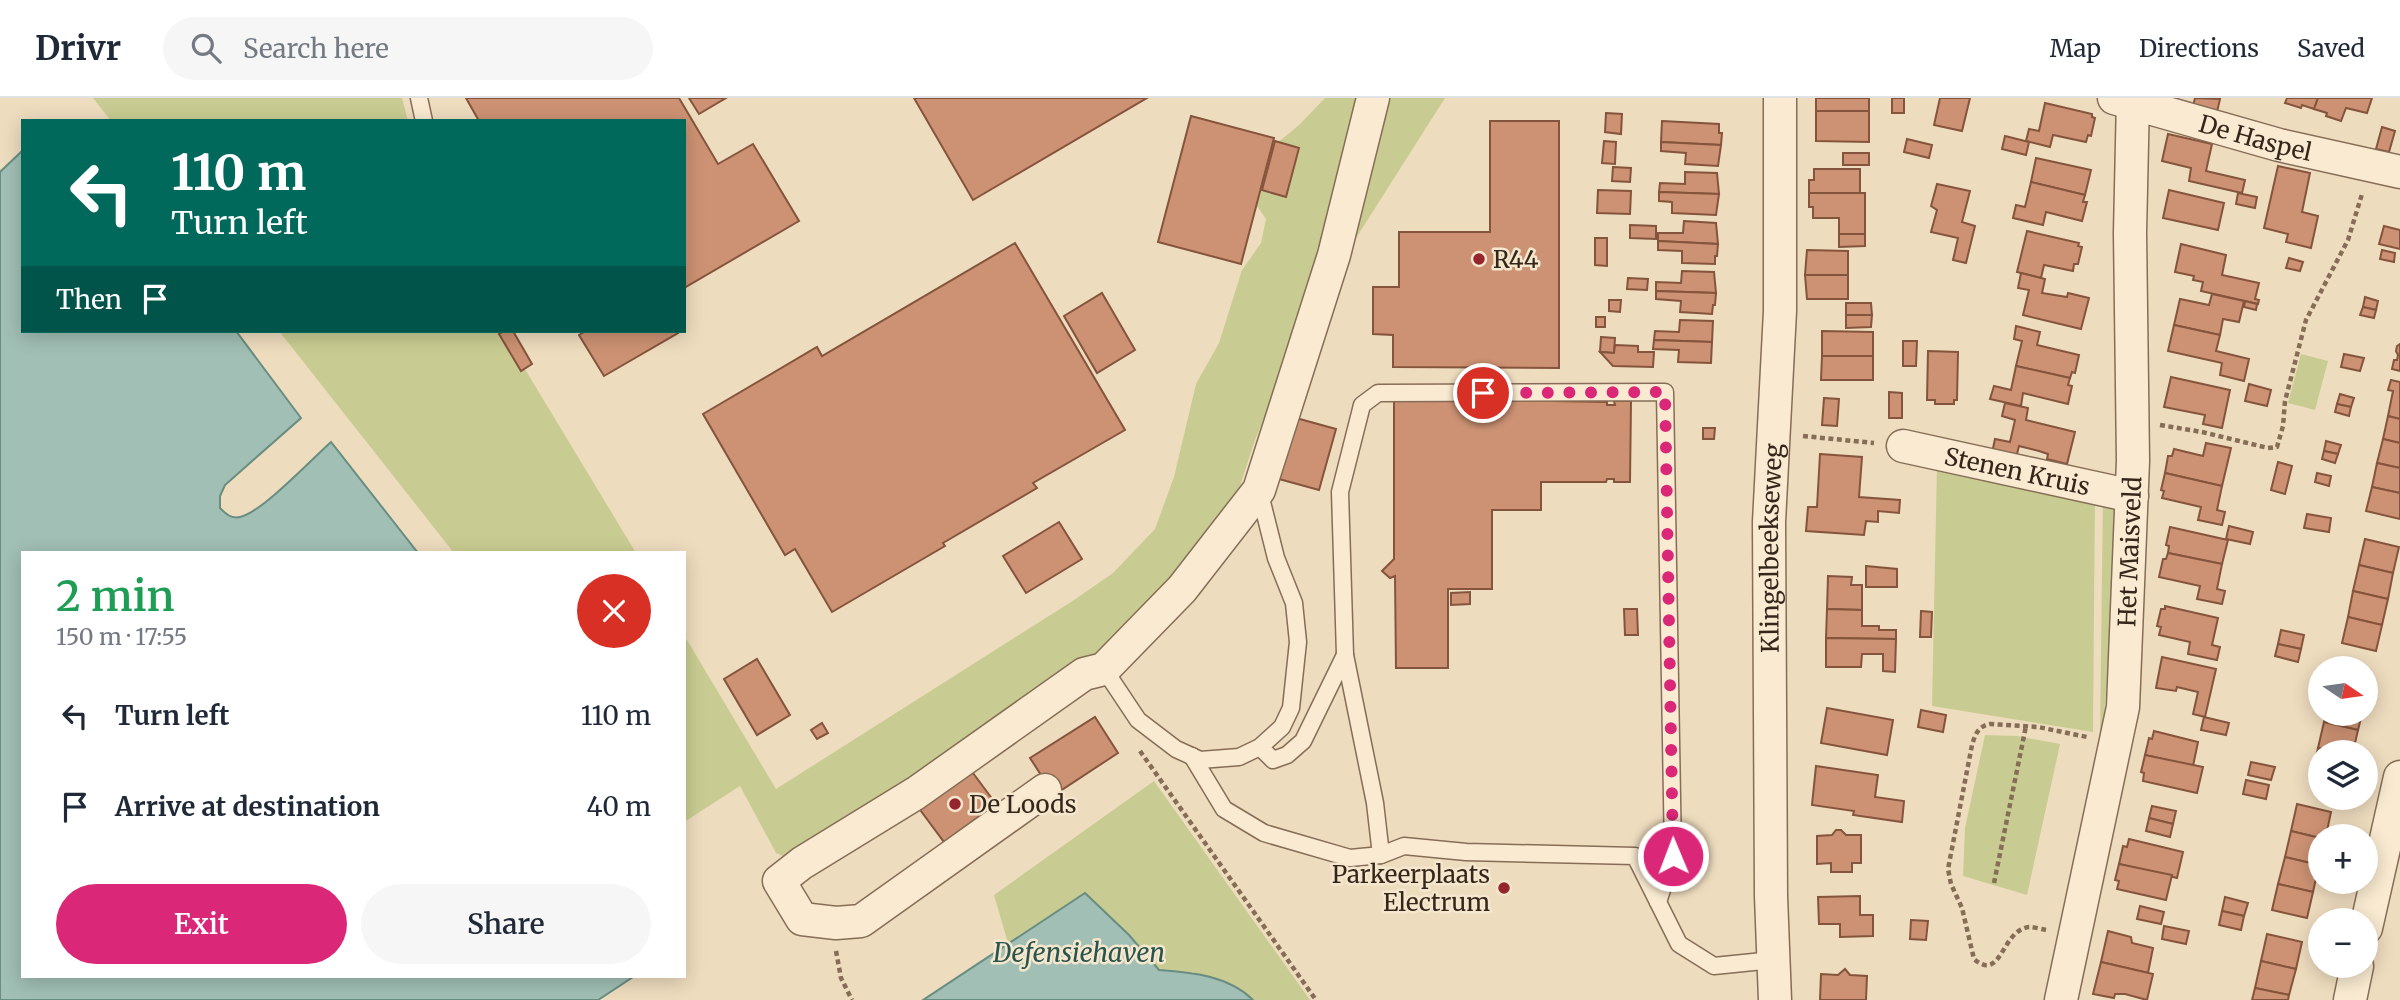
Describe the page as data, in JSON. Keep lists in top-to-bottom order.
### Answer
{
  "streets": {
    "street": [
      "De Haspel",
      "Stenen Kruis",
      "Klingelbeekseweg",
      "Het Maisveld"
    ]
  },
  "crossings": [
    ["De Haspel", "Het Maisveld"],
    ["Stenen Kruis", "Het Maisveld"]
  ],
  "water": ["Defensiehaven"],
  "places": ["R44", "De Loods", "Parkeerplaats Electrum"],
  "north": "right",
  "page": {
    "header": "Drivr",
    "search": "Search here",
    "nav": ["Map", "Directions", "Saved"],
    "turn": ["110 m", "Turn left"],
    "then": "Then",
    "heading": ["2 min", "150 m · 17:55"],
    "map_buttons": ["+", "−"],
    "list": [
      {
        "name": "Turn left",
        "value": "110 m"
      },
      {
        "name": "Arrive at destination",
        "value": "40 m"
      }
    ],
    "buttons": ["Exit", "Share"]
  }
}
